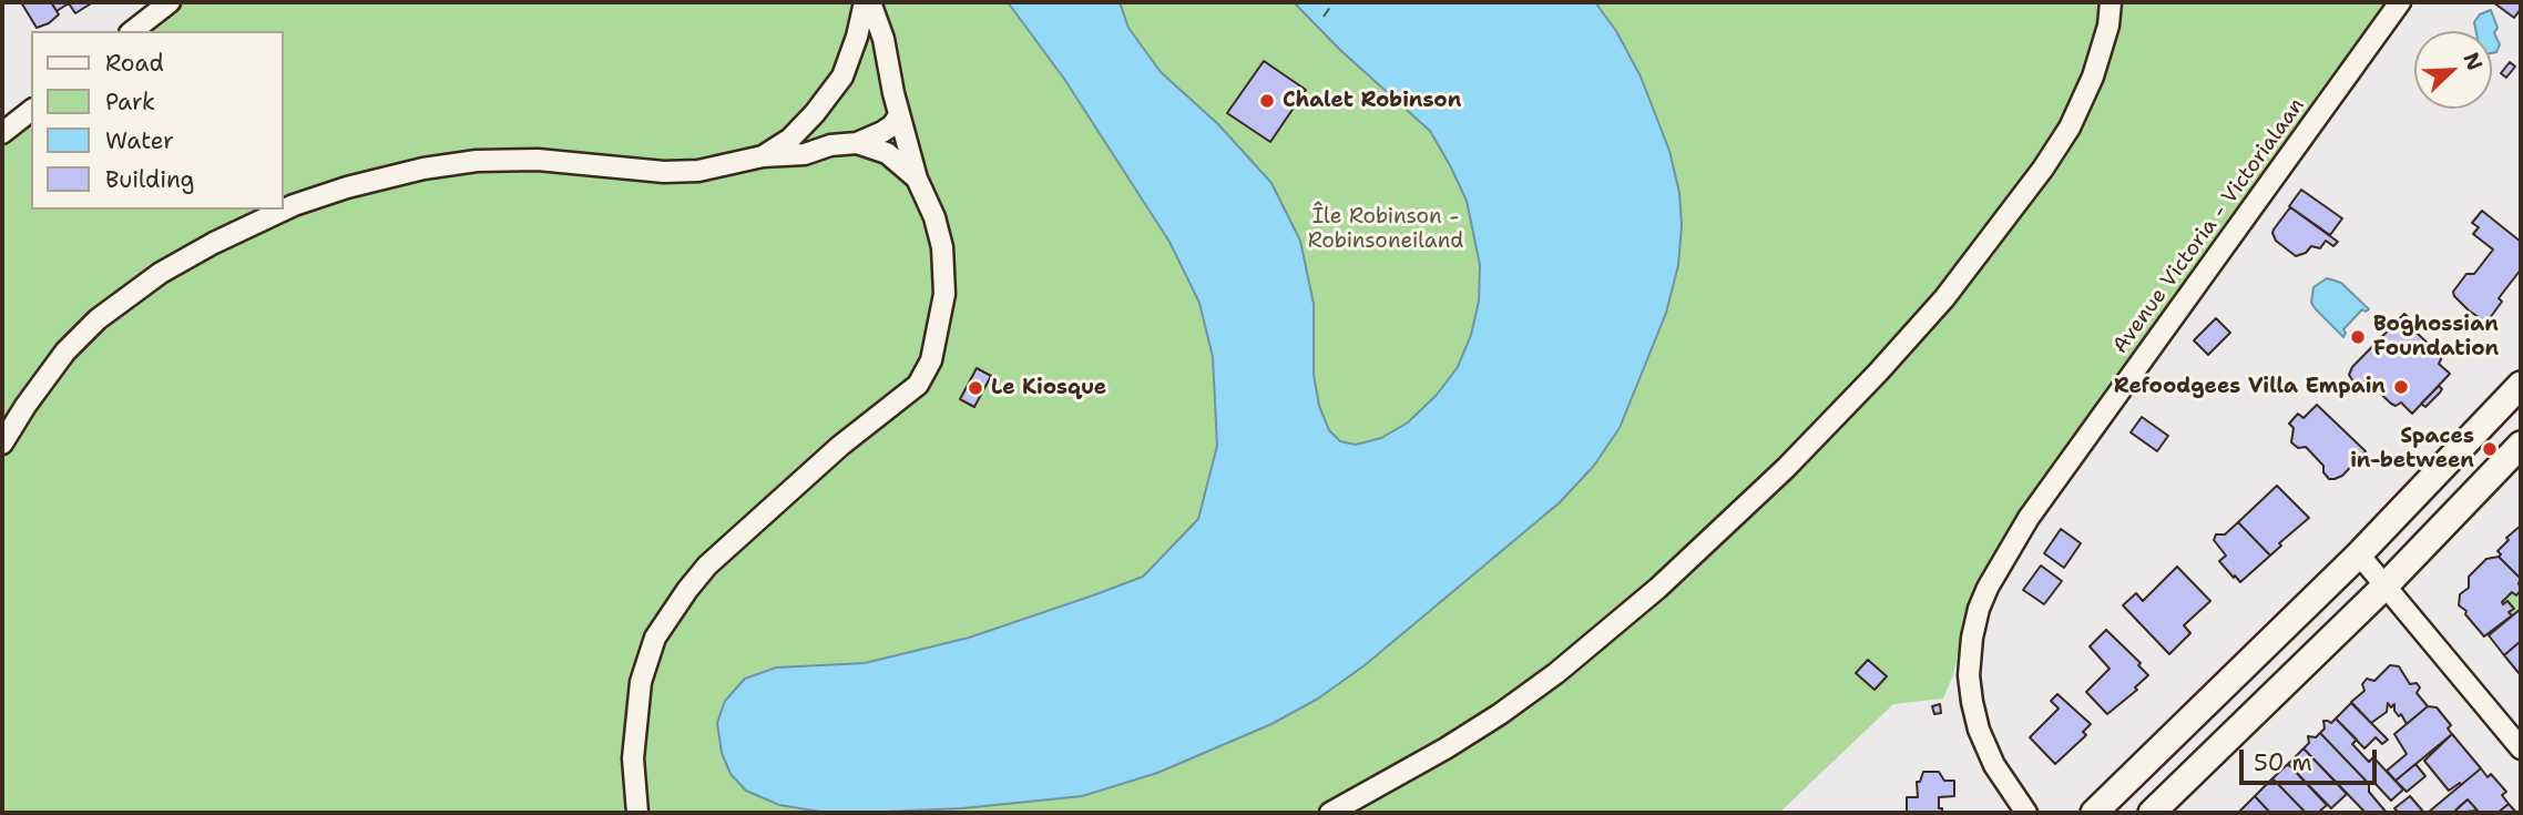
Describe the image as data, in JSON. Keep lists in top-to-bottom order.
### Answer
{
  "streets": {
    "street": ["Avenue Victoria - Victorialaan"]
  },
  "parks": ["Île Robinson - Robinsoneiland"],
  "places": [
    "Chalet Robinson",
    "Boghossian Foundation",
    "Refoodgees Villa Empain",
    "Le Kiosque",
    "Spaces in-between"
  ],
  "legend": [
    "Road",
    "Park",
    "Water",
    "Building"
  ],
  "scale_bar": "50 m",
  "north": "top right"
}
